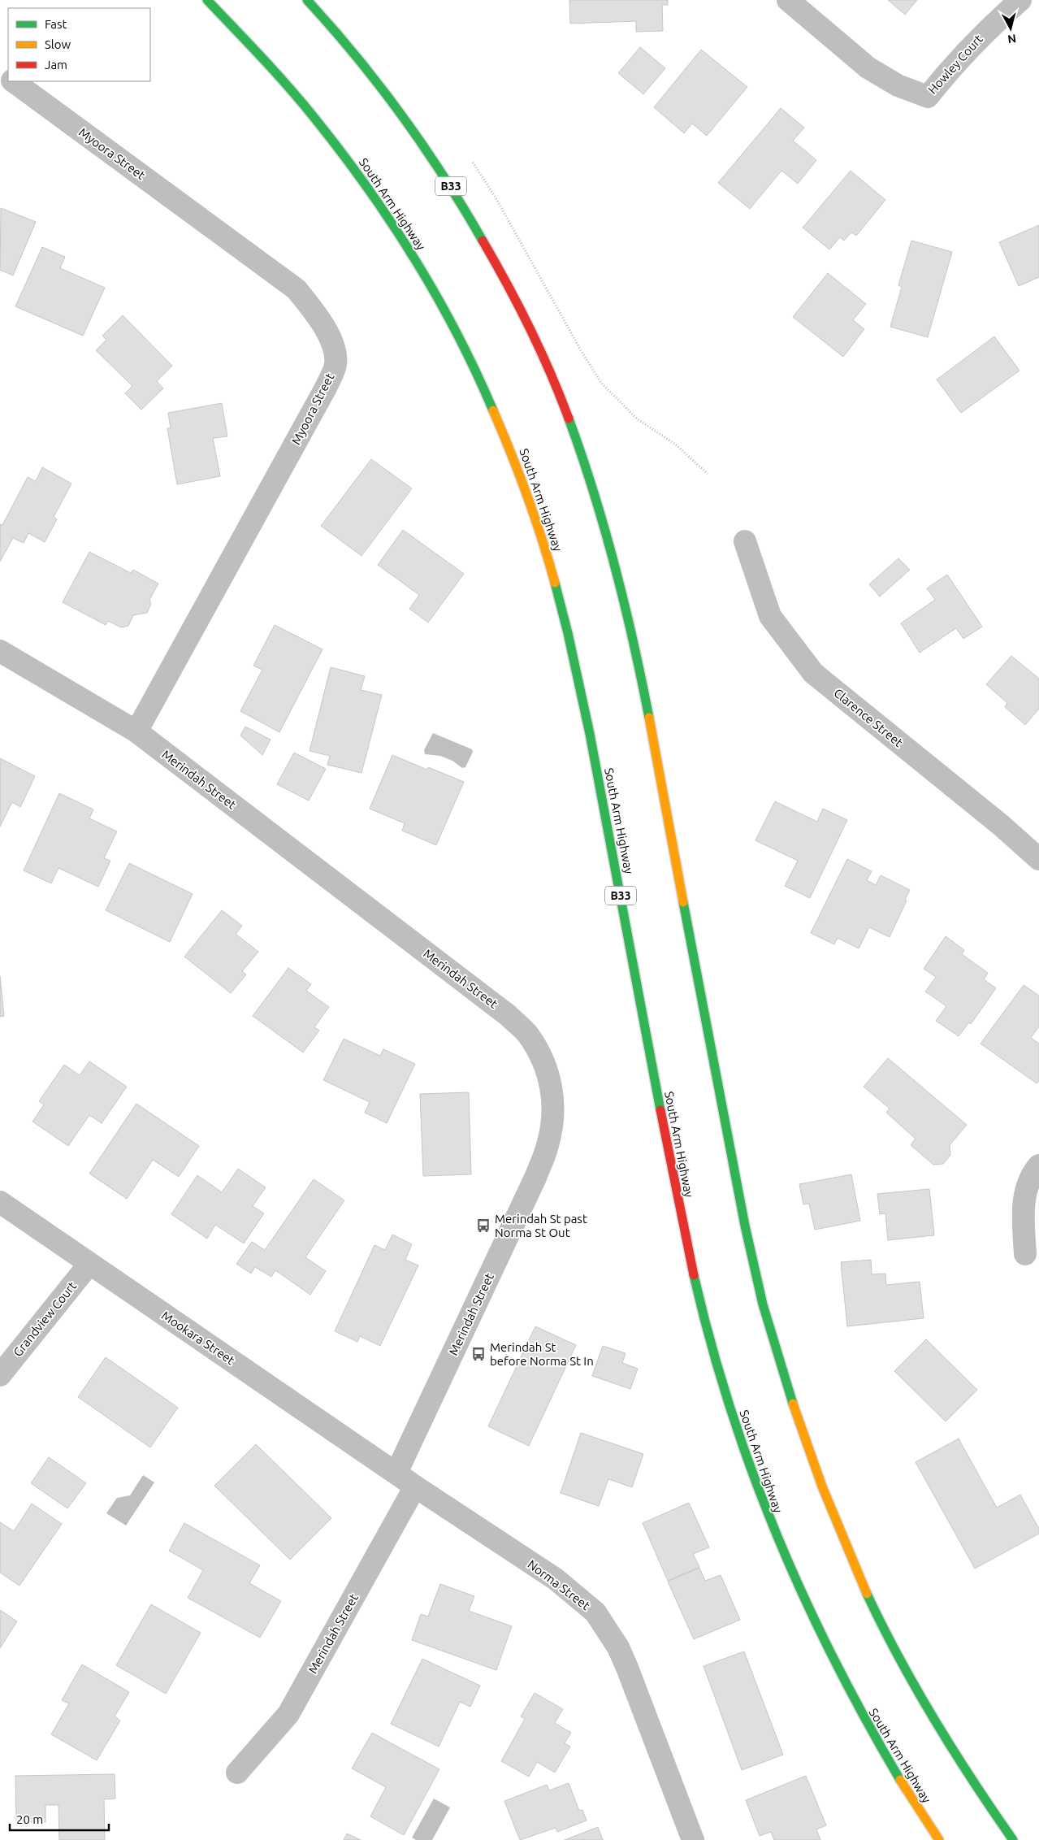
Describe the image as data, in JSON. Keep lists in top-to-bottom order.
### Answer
{
  "streets": {
    "main road": ["B33", "South Arm Highway"],
    "street": [
      "Howley Court",
      "Myoora Street",
      "Clarence Street",
      "Merindah Street",
      "Grandview Court",
      "Mookara Street",
      "Norma Street"
    ]
  },
  "crossings": [
    ["Myoora Street", "Merindah Street"],
    ["Merindah Street", "Mookara Street"],
    ["Merindah Street", "Norma Street"],
    ["Grandview Court", "Mookara Street"],
    ["Mookara Street", "Norma Street"]
  ],
  "places": {
    "bus stop": ["Merindah St past Norma St Out", "Merindah St before Norma St In"]
  },
  "legend": ["Fast", "Slow", "Jam"],
  "scale_bar": "20 m",
  "north": "bottom"
}
